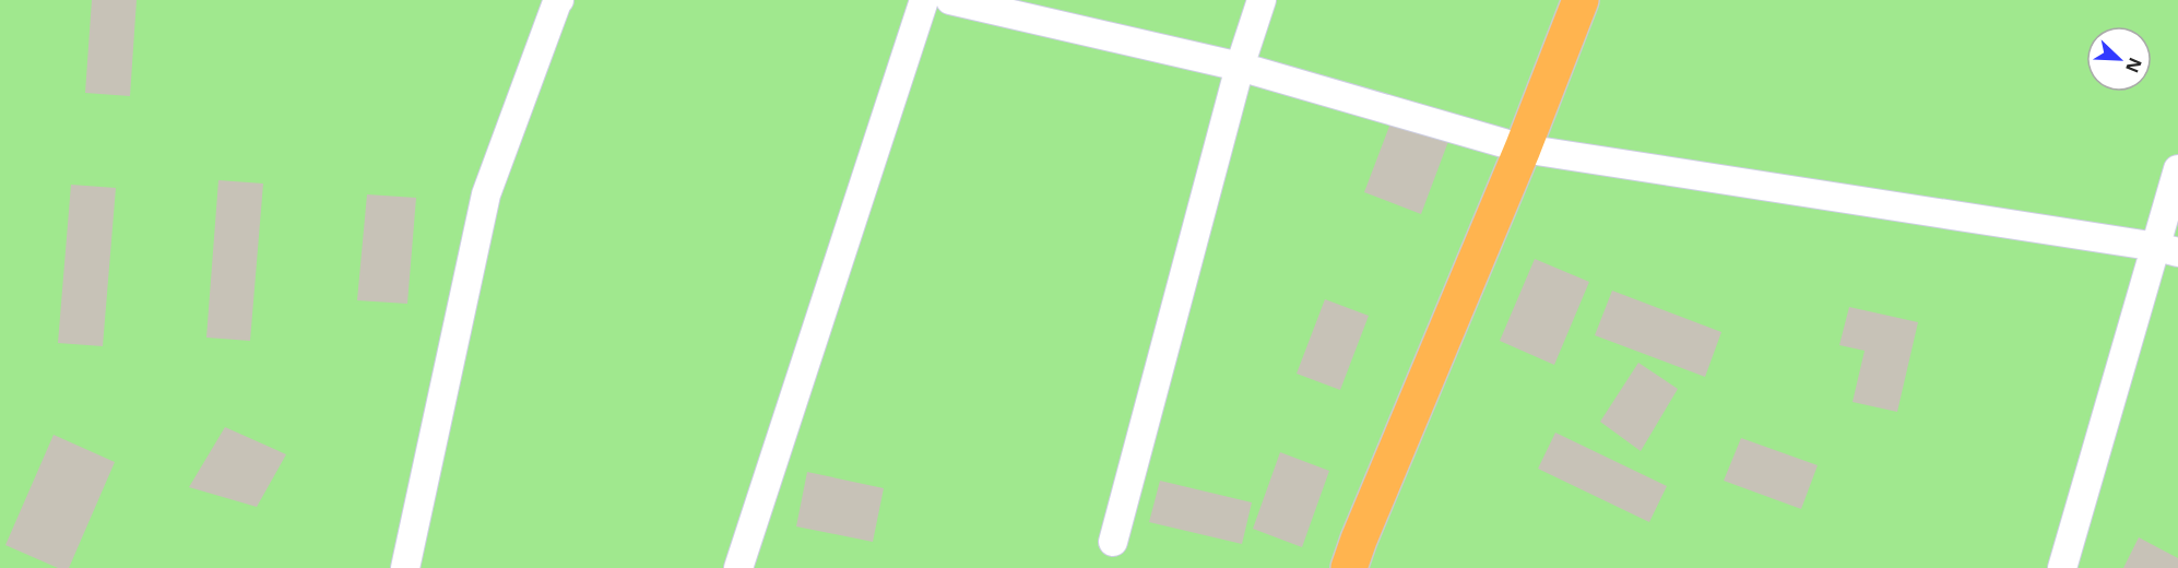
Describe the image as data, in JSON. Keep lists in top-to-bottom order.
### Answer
{
  "north": "bottom right"
}
